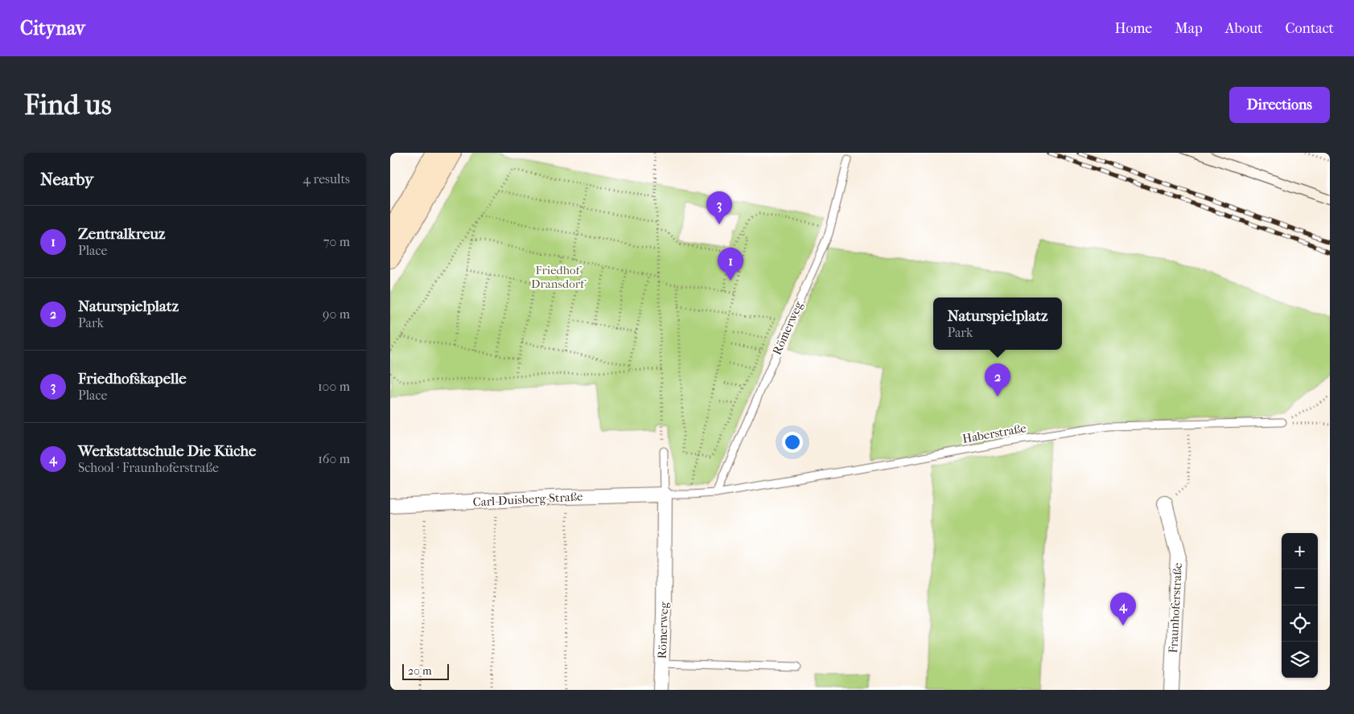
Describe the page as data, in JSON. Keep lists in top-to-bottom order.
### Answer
{
  "streets": {
    "street": ["Römerweg", "Carl-Duisberg-Straße", "Fraunhoferstraße"],
    "lane": ["Haberstraße"]
  },
  "crossings": [
    ["Römerweg", "Haberstraße"],
    ["Römerweg", "Carl-Duisberg-Straße"],
    ["Haberstraße", "Carl-Duisberg-Straße"]
  ],
  "parks": ["Friedhof Dransdorf"],
  "scale_bar": "20 m",
  "page": {
    "header": "Citynav",
    "nav": [
      "Home",
      "Map",
      "About",
      "Contact"
    ],
    "buttons": "Directions",
    "title": "Find us",
    "heading": ["Nearby", "4 results"],
    "pins": [
      "3",
      "1",
      "2",
      "4"
    ],
    "list": [
      {
        "mark": "1",
        "name": "Zentralkreuz",
        "note": "Place",
        "value": "70 m"
      },
      {
        "mark": "2",
        "name": "Naturspielplatz",
        "note": "Park",
        "value": "90 m"
      },
      {
        "mark": "3",
        "name": "Friedhofskapelle",
        "note": "Place",
        "value": "100 m"
      },
      {
        "mark": "4",
        "name": "Werkstattschule Die Küche",
        "note": "School · Fraunhoferstraße",
        "value": "160 m"
      }
    ],
    "popup": ["Naturspielplatz", "Park"],
    "map_buttons": ["+", "−"],
    "scale": "20 m"
  }
}
